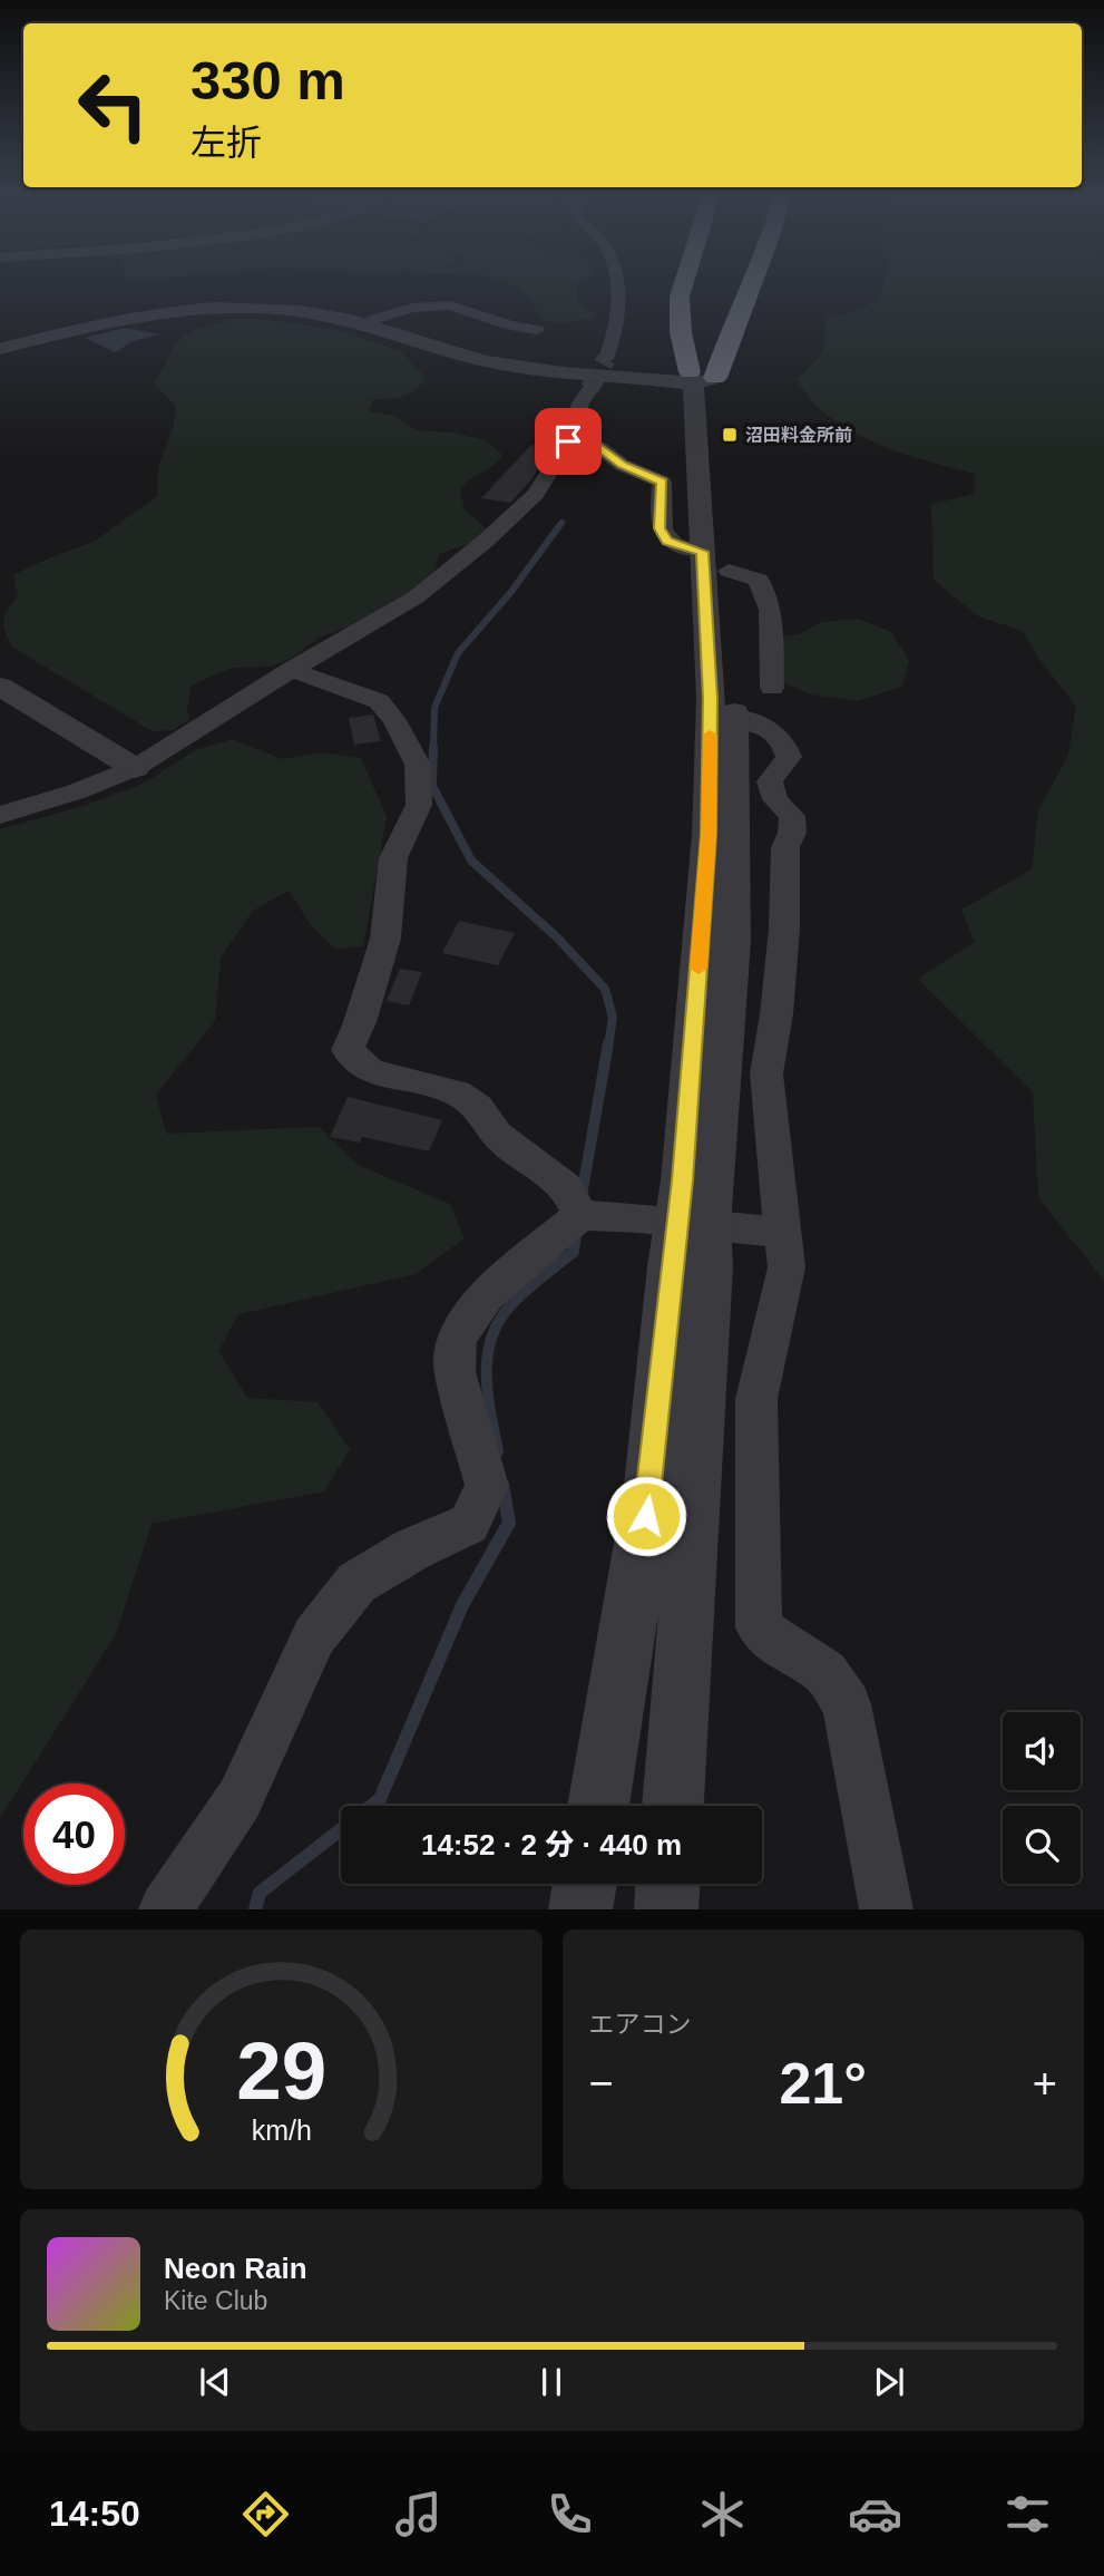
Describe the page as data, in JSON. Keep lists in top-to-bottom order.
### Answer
{
  "places": {
    "transit": ["沼田料金所前"]
  },
  "page": {
    "turn": ["330 m", "左折"],
    "limit": "40",
    "trip": "14:52 · 2 分 · 440 m",
    "tile": "エアコン",
    "heat": ["−", "21°", "+"],
    "song": ["Neon Rain", "Kite Club"],
    "tabs": "14:50",
    "gauge": ["29", "km/h"]
  }
}
